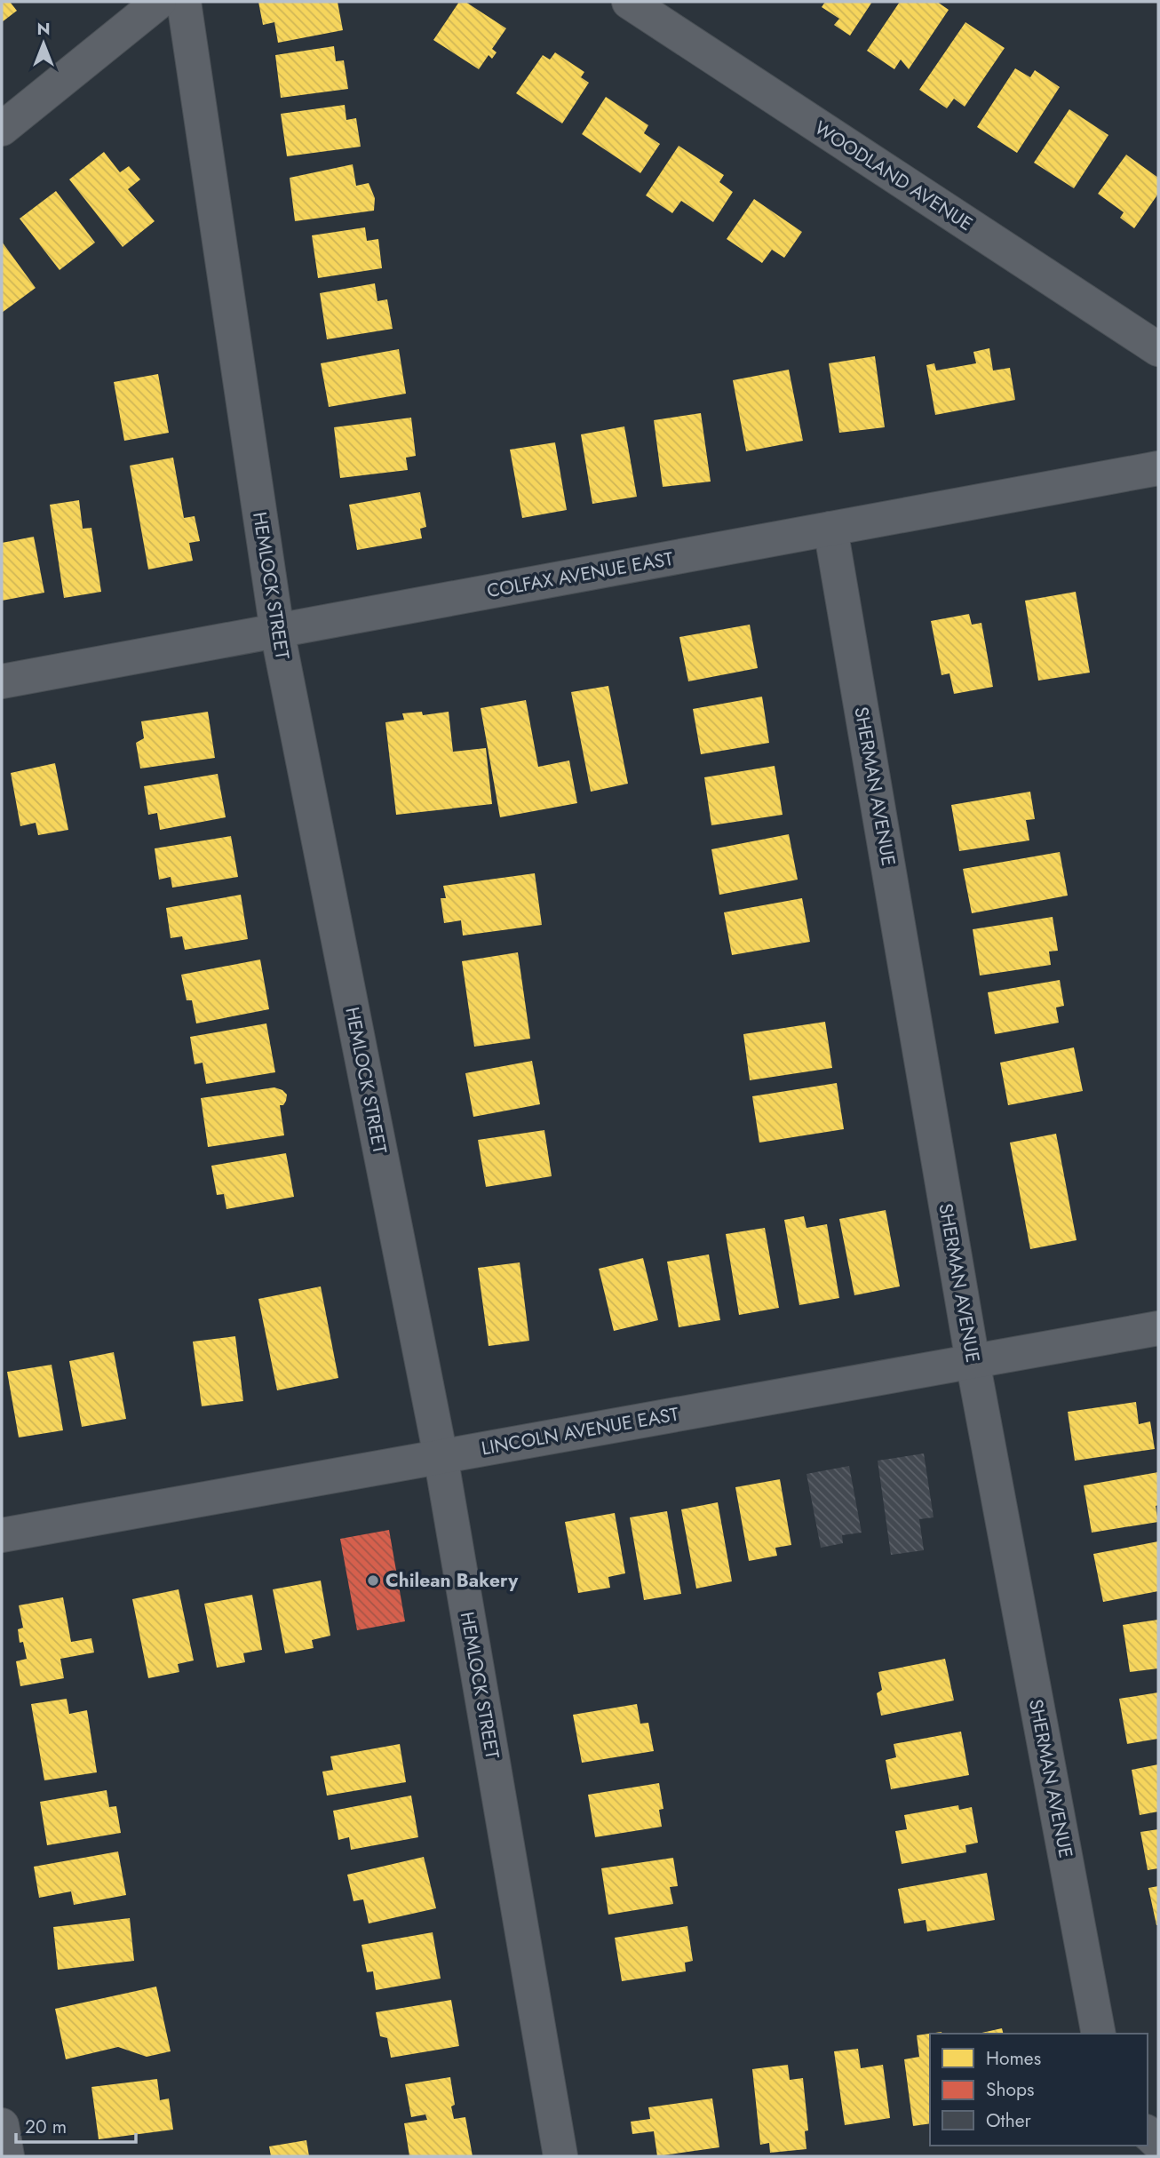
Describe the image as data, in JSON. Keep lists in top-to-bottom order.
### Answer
{
  "streets": {
    "street": [
      "WOODLAND AVENUE",
      "COLFAX AVENUE EAST",
      "HEMLOCK STREET",
      "SHERMAN AVENUE",
      "LINCOLN AVENUE EAST"
    ]
  },
  "crossings": [
    ["COLFAX AVENUE EAST", "HEMLOCK STREET"],
    ["COLFAX AVENUE EAST", "SHERMAN AVENUE"],
    ["HEMLOCK STREET", "LINCOLN AVENUE EAST"],
    ["SHERMAN AVENUE", "LINCOLN AVENUE EAST"]
  ],
  "places": ["Chilean Bakery"],
  "legend": ["Homes", "Shops", "Other"],
  "scale_bar": "20 m",
  "north": "top"
}
